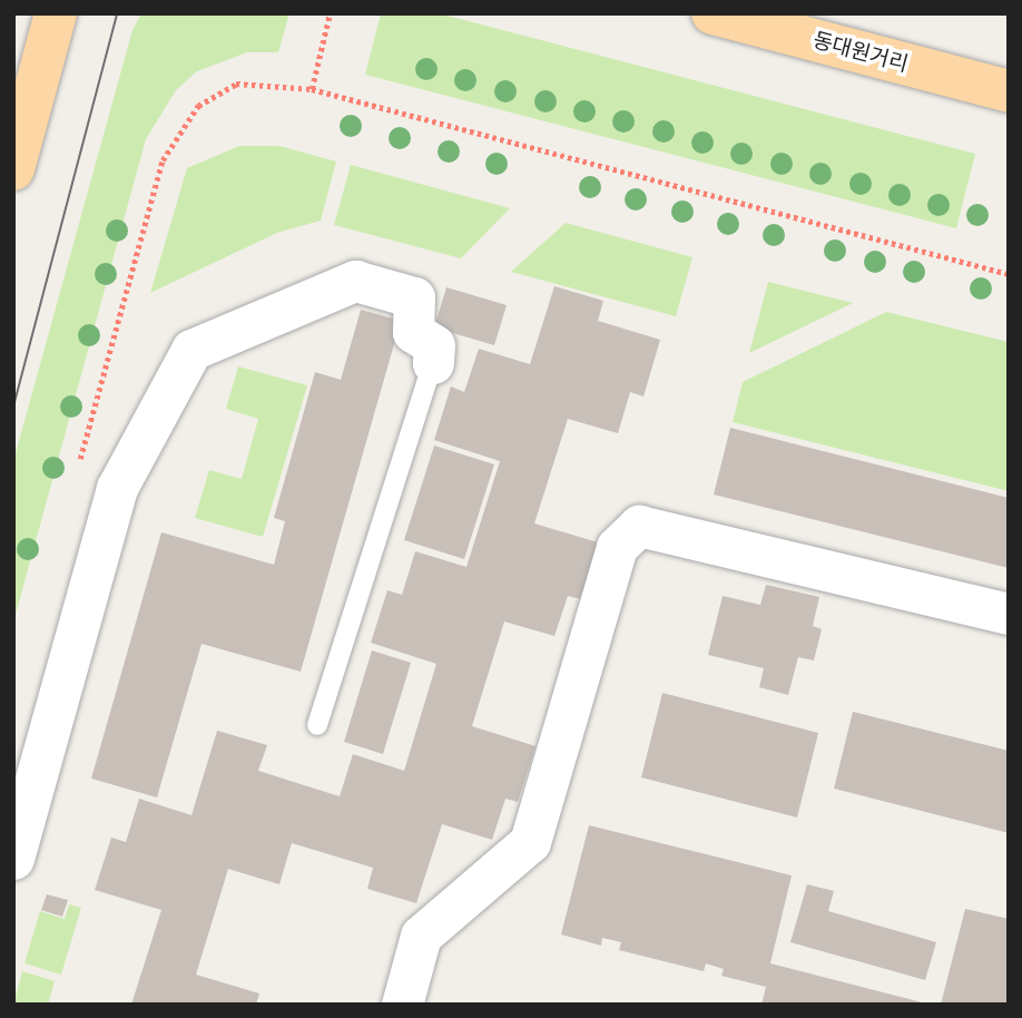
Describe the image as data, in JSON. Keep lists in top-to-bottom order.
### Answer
{
  "streets": {
    "main road": ["동대원거리"]
  }
}
